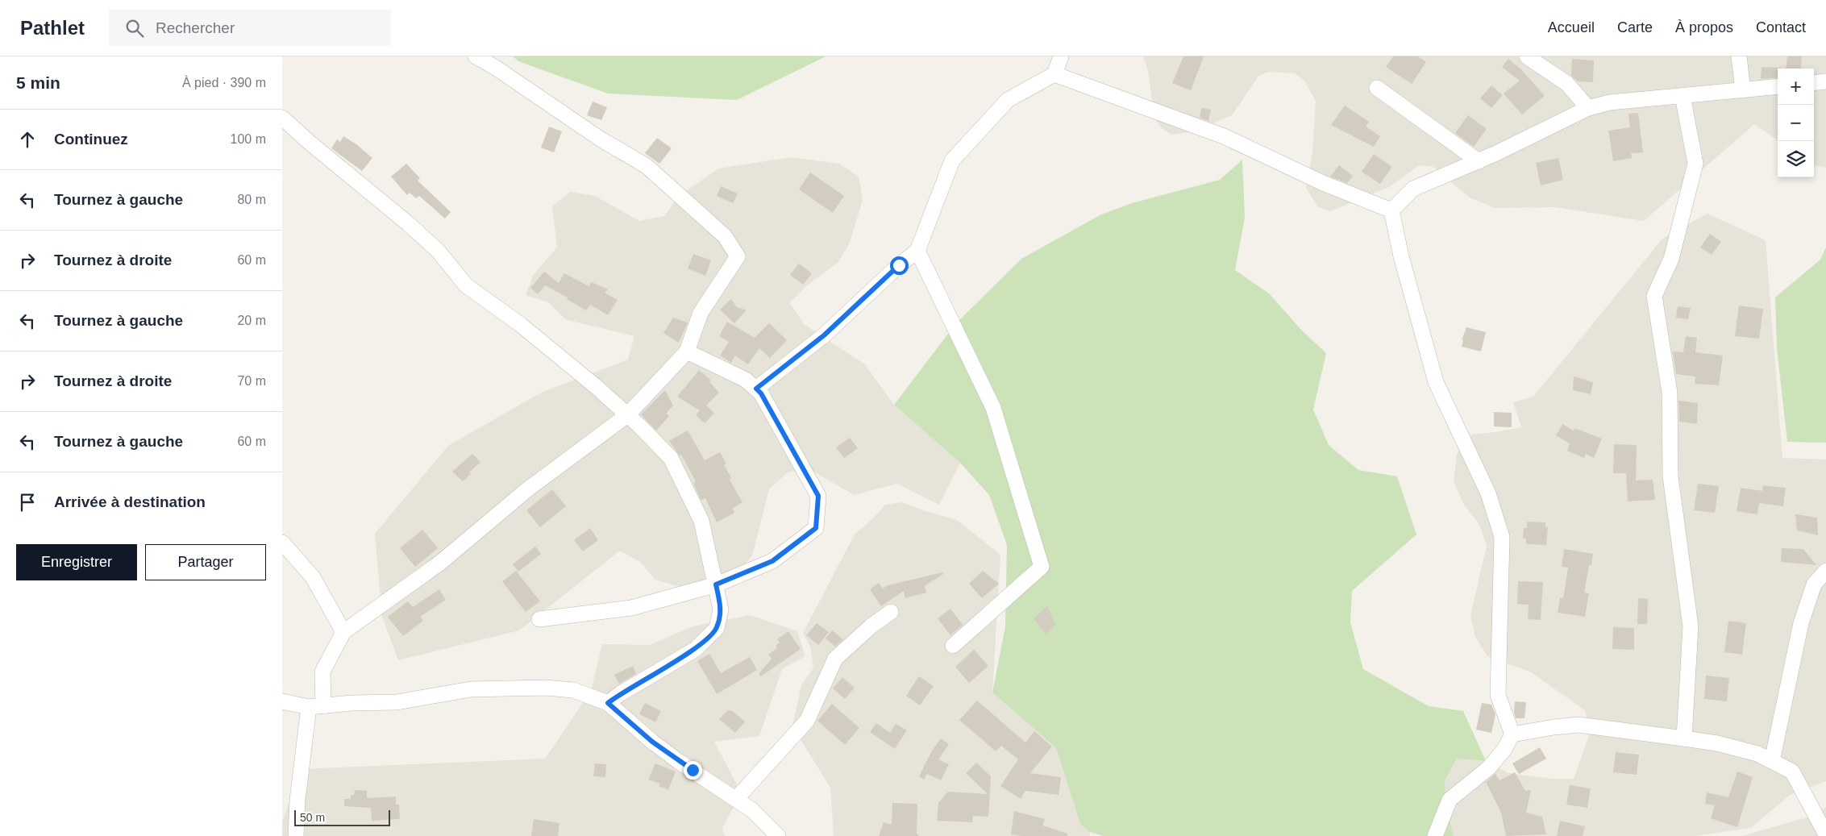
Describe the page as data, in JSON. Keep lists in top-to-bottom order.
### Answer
{
  "scale_bar": "50 m",
  "page": {
    "header": "Pathlet",
    "search": "Rechercher",
    "nav": [
      "Accueil",
      "Carte",
      "À propos",
      "Contact"
    ],
    "heading": ["5 min", "À pied · 390 m"],
    "map_buttons": ["+", "−"],
    "list": [
      ["Continuez", "100 m"],
      ["Tournez à gauche", "80 m"],
      ["Tournez à droite", "60 m"],
      ["Tournez à gauche", "20 m"],
      ["Tournez à droite", "70 m"],
      ["Tournez à gauche", "60 m"],
      "Arrivée à destination"
    ],
    "buttons": ["Enregistrer", "Partager"],
    "scale": "50 m"
  }
}
